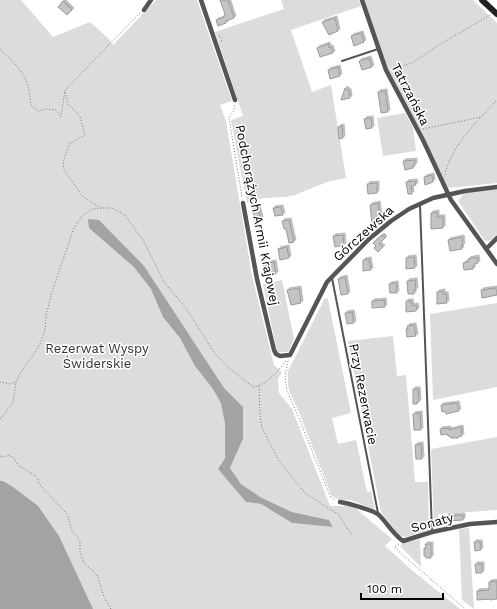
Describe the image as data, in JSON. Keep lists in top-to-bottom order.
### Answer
{
  "streets": {
    "street": [
      "Tatrzańska",
      "Podchorążych Armii Krajowej",
      "Górczewska",
      "Sonaty"
    ],
    "lane": ["Przy Rezerwacie"]
  },
  "crossings": [
    ["Tatrzańska", "Górczewska"],
    ["Podchorążych Armii Krajowej", "Górczewska"],
    ["Górczewska", "Przy Rezerwacie"],
    ["Przy Rezerwacie", "Sonaty"]
  ],
  "parks": ["Rezerwat Wyspy Świderskie"],
  "scale_bar": "100 m"
}
